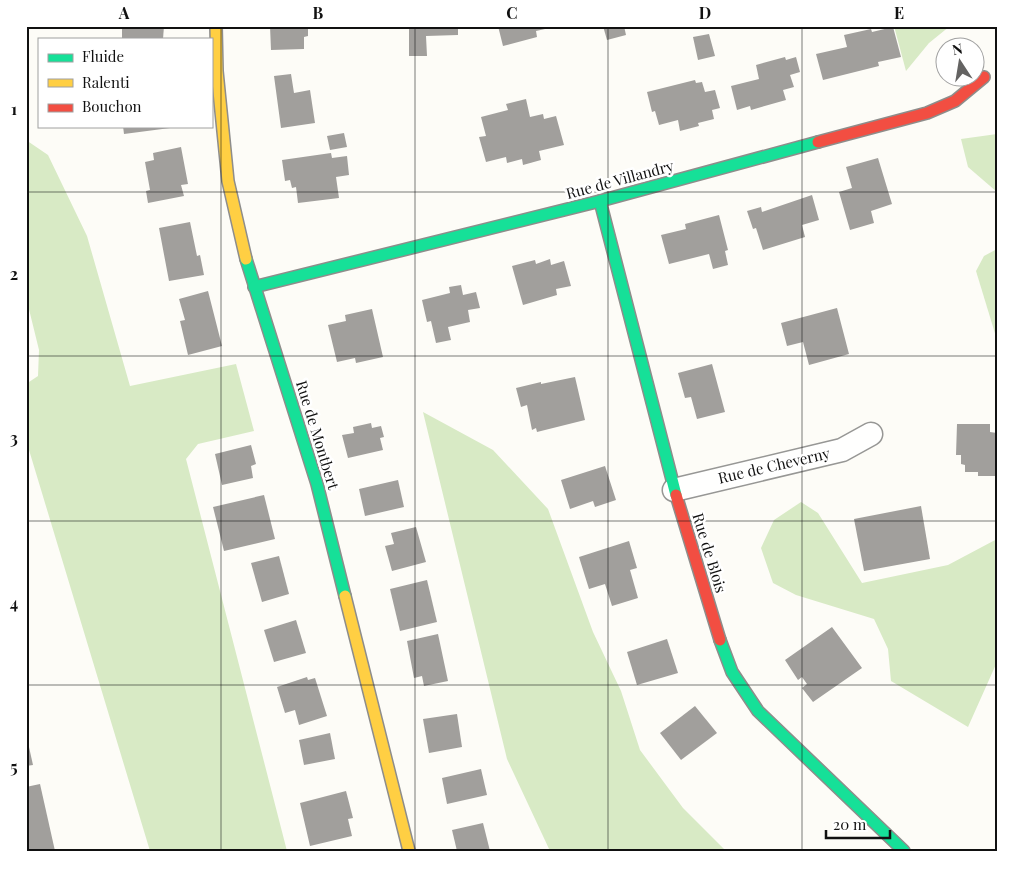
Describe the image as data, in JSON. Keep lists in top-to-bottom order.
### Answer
{
  "streets": {
    "street": [
      "Rue de Villandry",
      "Rue de Montbert",
      "Rue de Cheverny",
      "Rue de Blois"
    ]
  },
  "crossings": [
    ["Rue de Villandry", "Rue de Montbert"],
    ["Rue de Villandry", "Rue de Blois"],
    ["Rue de Cheverny", "Rue de Blois"]
  ],
  "legend": ["Fluide", "Ralenti", "Bouchon"],
  "scale_bar": "20 m",
  "north": "top",
  "grid": {
    "columns": [
      "A",
      "B",
      "C",
      "D",
      "E"
    ],
    "rows": [
      "1",
      "2",
      "3",
      "4",
      "5"
    ]
  }
}
